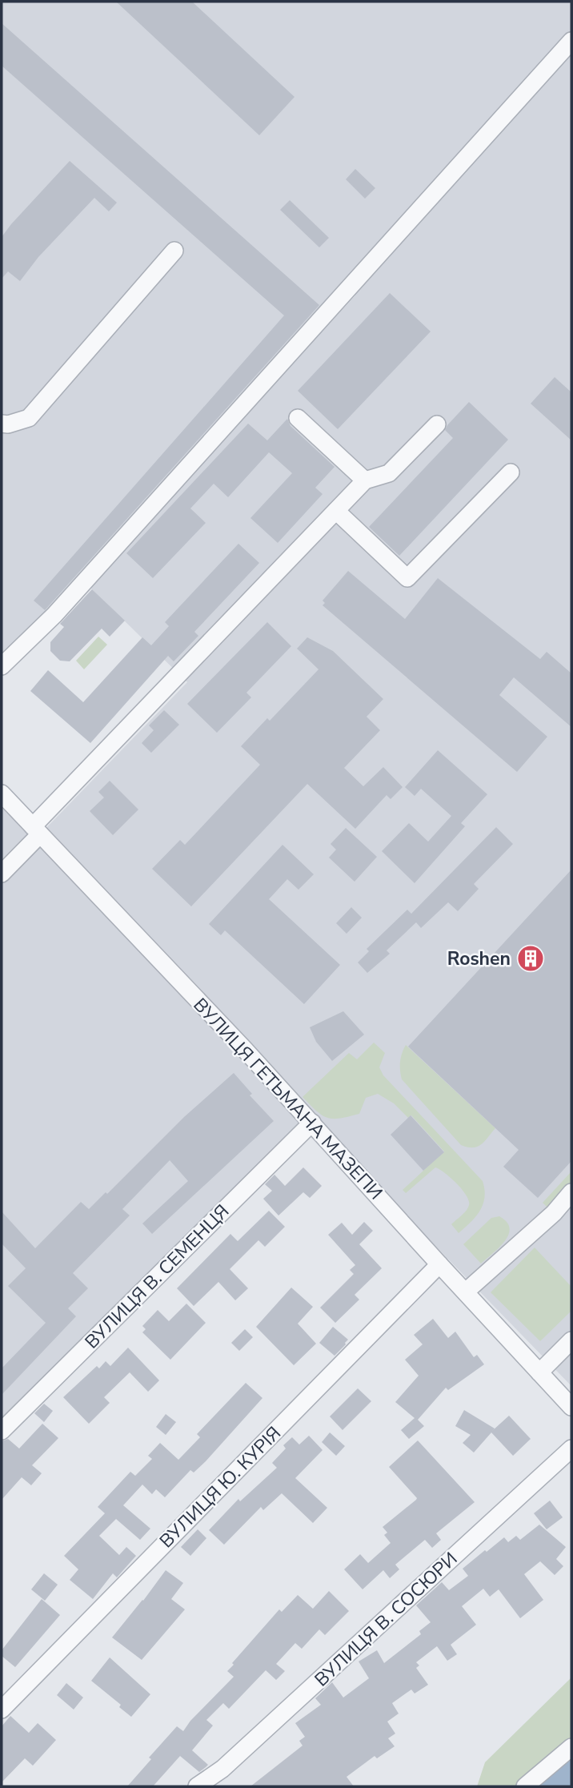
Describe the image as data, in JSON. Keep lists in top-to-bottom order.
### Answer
{
  "streets": {
    "street": [
      "ВУЛИЦЯ ГЕТЬМАНА МАЗЕПИ",
      "ВУЛИЦЯ В. СЕМЕНЦЯ",
      "ВУЛИЦЯ Ю. КУРІЯ",
      "ВУЛИЦЯ В. СОСЮРИ"
    ]
  },
  "crossings": [
    ["ВУЛИЦЯ ГЕТЬМАНА МАЗЕПИ", "ВУЛИЦЯ В. СЕМЕНЦЯ"],
    ["ВУЛИЦЯ ГЕТЬМАНА МАЗЕПИ", "ВУЛИЦЯ Ю. КУРІЯ"]
  ],
  "places": {
    "building": ["Roshen"]
  }
}
